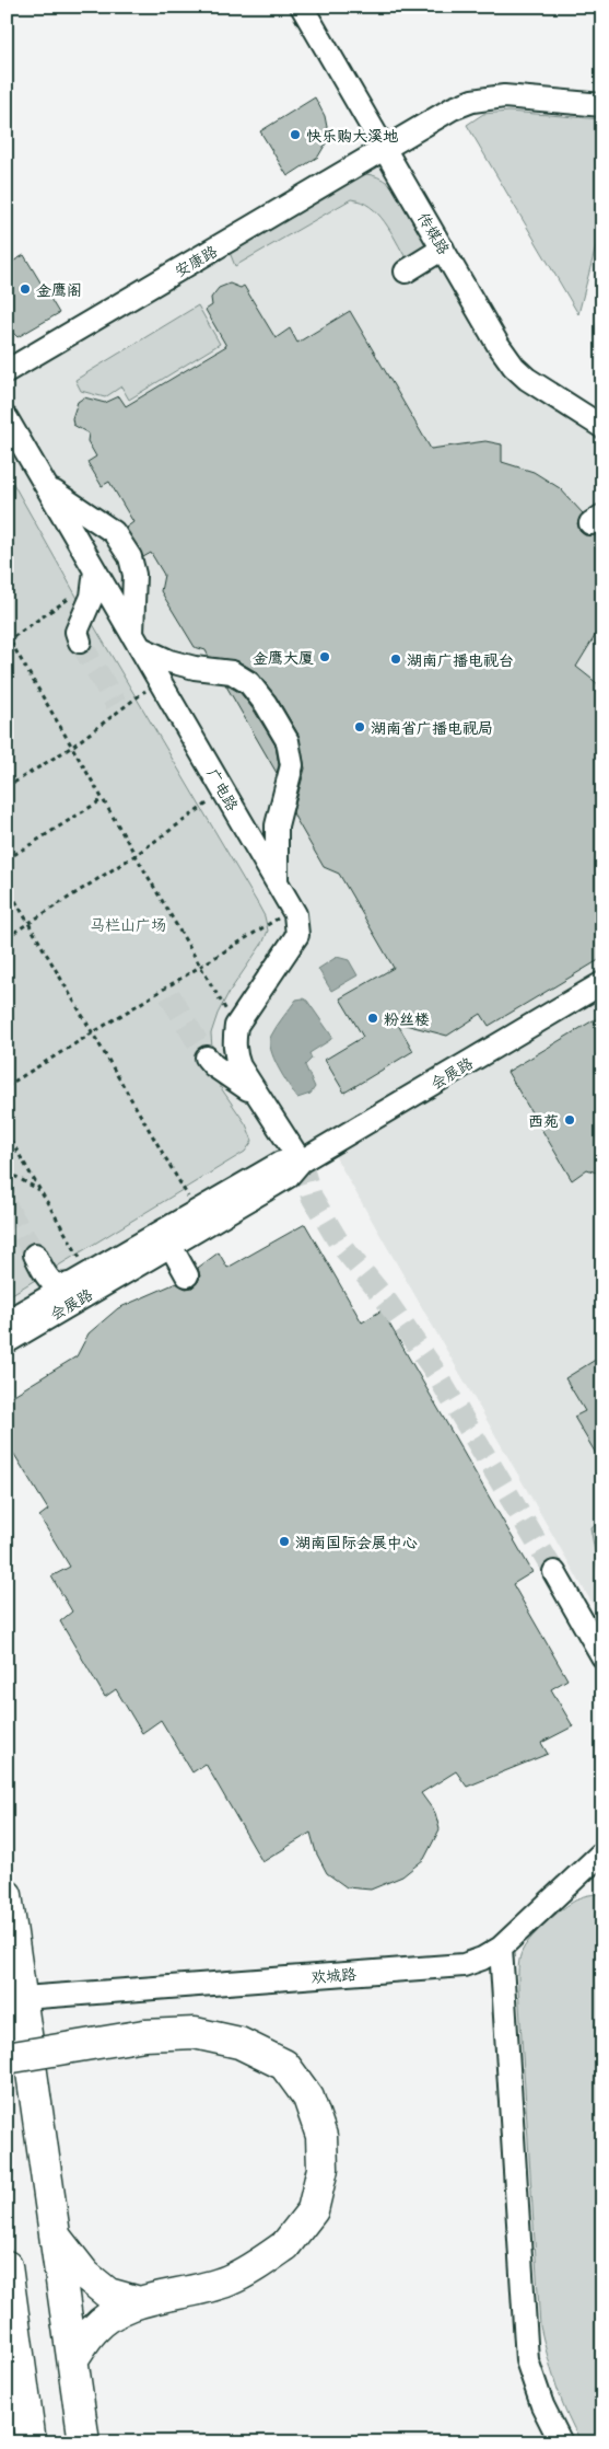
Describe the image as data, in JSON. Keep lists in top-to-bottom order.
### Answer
{
  "streets": {
    "street": [
      "传媒路",
      "安康路",
      "广电路",
      "会展路",
      "欢城路"
    ]
  },
  "crossings": [
    ["传媒路", "安康路"]
  ],
  "parks": ["马栏山广场"],
  "places": [
    "快乐购大溪地",
    "金鹰阁",
    "金鹰大厦",
    "湖南广播电视台",
    "湖南省广播电视局",
    "粉丝楼",
    "西苑",
    "湖南国际会展中心"
  ]
}
